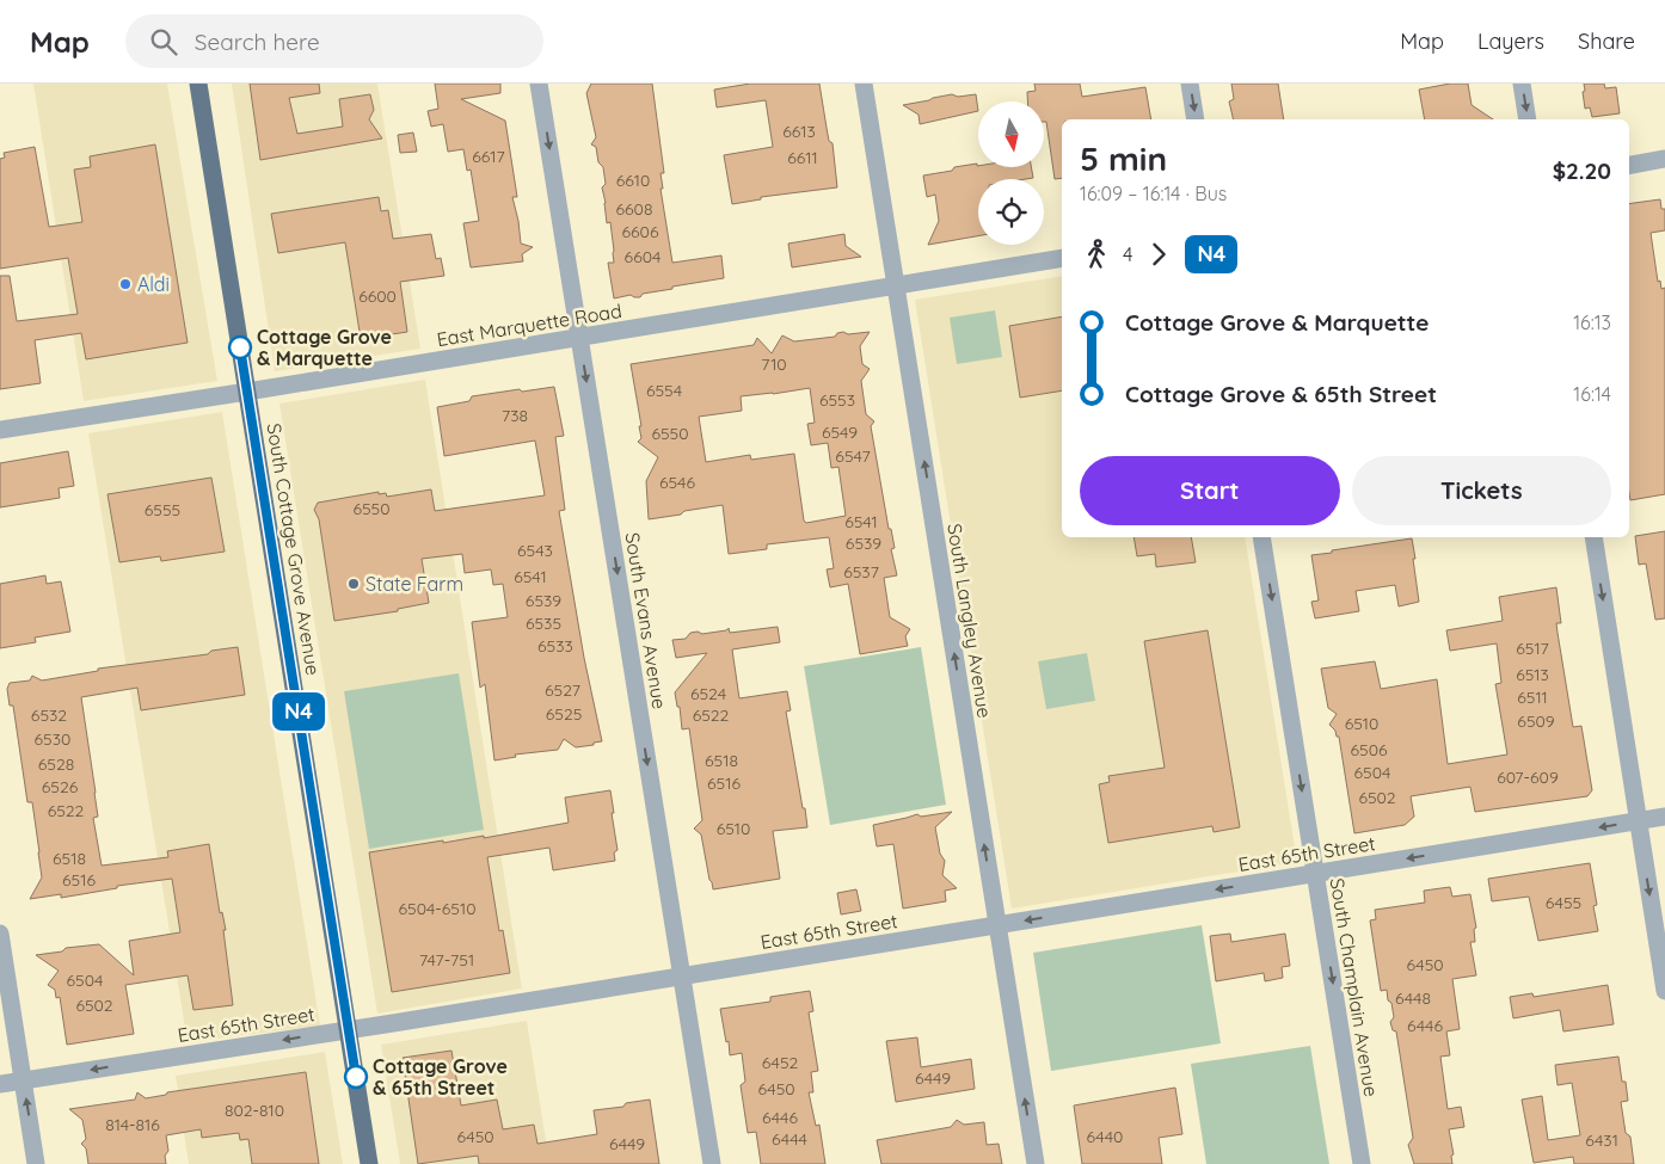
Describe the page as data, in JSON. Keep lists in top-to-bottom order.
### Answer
{
  "streets": {
    "main road": ["South Cottage Grove Avenue"],
    "street": [
      "East Marquette Road",
      "South Evans Avenue",
      "South Langley Avenue",
      "East 65th Street",
      "South Champlain Avenue"
    ]
  },
  "crossings": [
    ["East Marquette Road", "South Cottage Grove Avenue"],
    ["East Marquette Road", "South Evans Avenue"],
    ["East Marquette Road", "South Langley Avenue"],
    ["South Cottage Grove Avenue", "East 65th Street"],
    ["South Evans Avenue", "East 65th Street"],
    ["South Langley Avenue", "East 65th Street"],
    ["East 65th Street", "South Champlain Avenue"]
  ],
  "one_way": [
    "South Evans Avenue",
    "South Langley Avenue",
    "East 65th Street",
    "South Champlain Avenue"
  ],
  "places": [
    "Aldi",
    "Cottage Grove & Marquette",
    "State Farm",
    "Cottage Grove & 65th Street"
  ],
  "lines": ["bus line N4"],
  "house_numbers": [
    "6613",
    "6617",
    "6611",
    "6610",
    "6608",
    "6606",
    "6604",
    "6600",
    "710",
    "6554",
    "6553",
    "738",
    "6549",
    "6550",
    "6547",
    "6546",
    "6550",
    "6555",
    "6541",
    "6539",
    "6543",
    "6537",
    "6541",
    "6539",
    "6535",
    "6533",
    "6517",
    "6513",
    "6527",
    "6524",
    "6511",
    "6525",
    "6532",
    "6522",
    "6509",
    "6510",
    "6530",
    "6506",
    "6518",
    "6528",
    "6504",
    "607-609",
    "6516",
    "6526",
    "6502",
    "6522",
    "6510",
    "6518",
    "6516",
    "6455",
    "6504-6510",
    "747-751",
    "6450",
    "6504",
    "6448",
    "6502",
    "6446",
    "6452",
    "6449",
    "6450",
    "802-810",
    "6446",
    "814-816",
    "6450",
    "6440",
    "6444",
    "6431",
    "6449"
  ],
  "north": "bottom",
  "page": {
    "header": "Map",
    "search": "Search here",
    "nav": ["Map", "Layers", "Share"],
    "on_map": "N4",
    "heading": ["5 min", "16:09 – 16:14 · Bus", "$2.20"],
    "legs": ["4", "N4"],
    "list": [
      {
        "name": "Cottage Grove & Marquette",
        "value": "16:13"
      },
      {
        "name": "Cottage Grove & 65th Street",
        "value": "16:14"
      }
    ],
    "buttons": ["Start", "Tickets"]
  }
}
